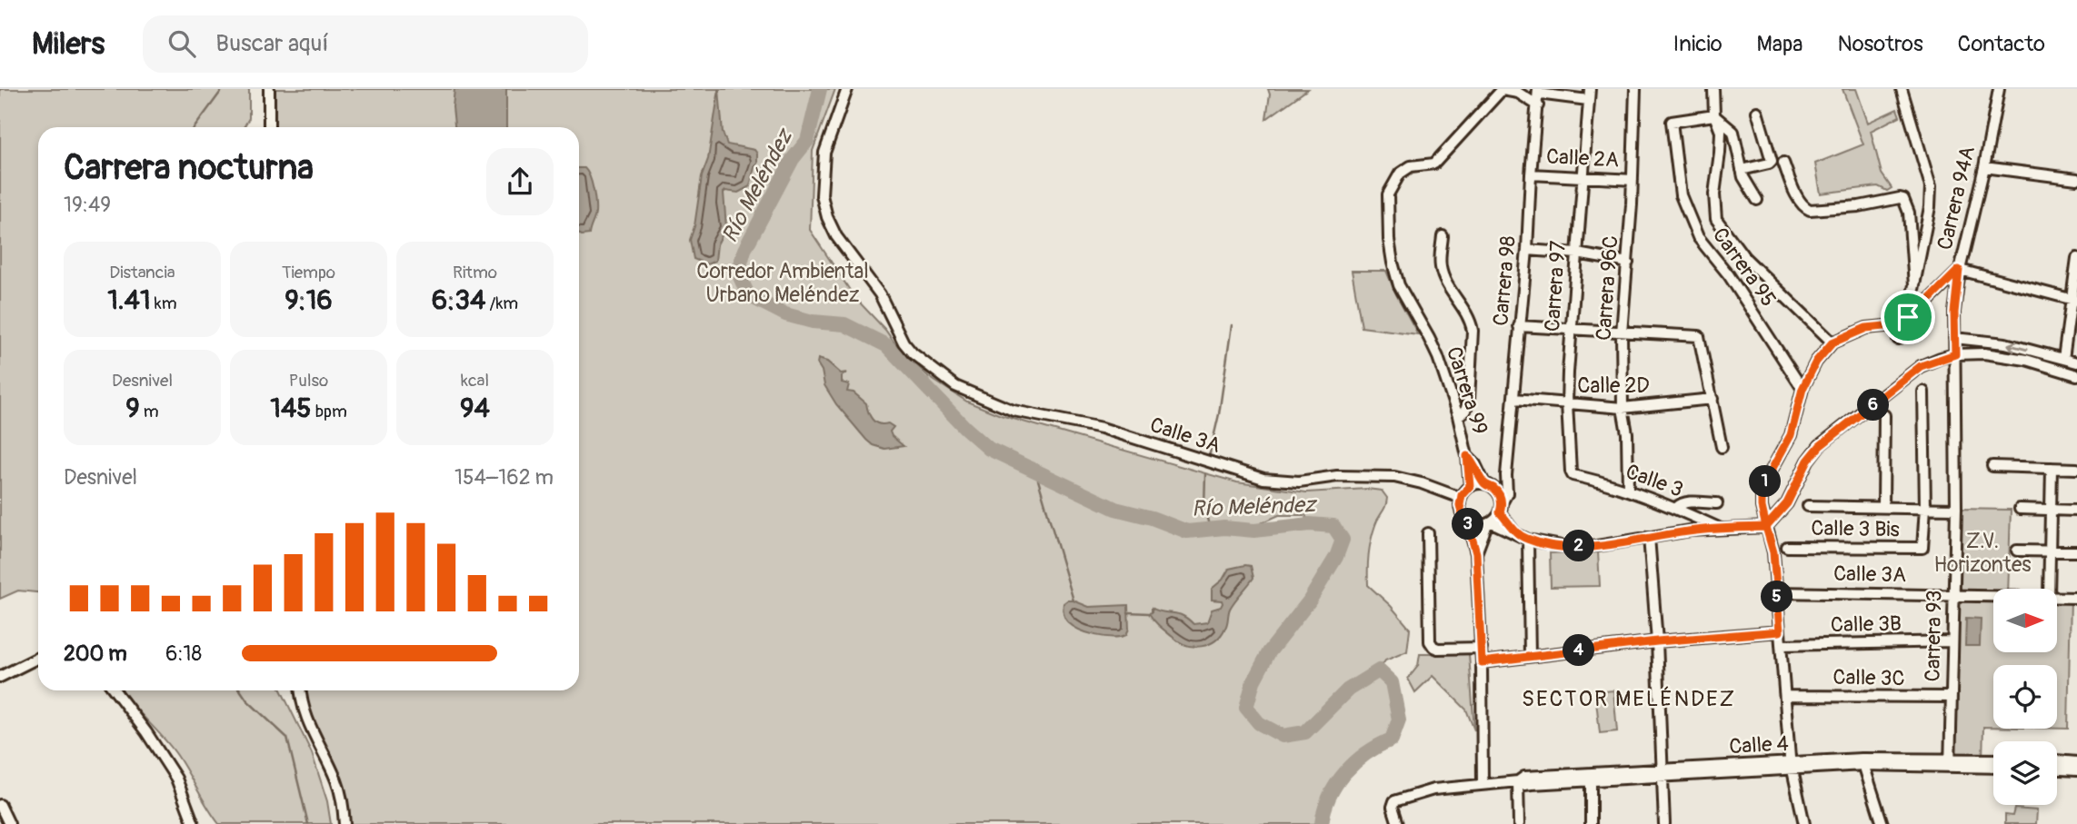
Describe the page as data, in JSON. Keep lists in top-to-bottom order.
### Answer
{
  "streets": {
    "street": [
      "Calle 2A",
      "Carrera 94A",
      "Carrera 95",
      "Carrera 98",
      "Carrera 97",
      "Carrera 96C",
      "Calle 2D",
      "Carrera 99",
      "Calle 3A",
      "Calle 3",
      "Calle 3 Bis",
      "Calle 3B",
      "Carrera 93",
      "Calle 3C",
      "Calle 4"
    ]
  },
  "crossings": [
    ["Calle 2A", "Carrera 98"],
    ["Calle 2A", "Carrera 97"],
    ["Calle 2A", "Carrera 96C"],
    ["Carrera 94A", "Carrera 93"],
    ["Carrera 98", "Calle 2D"],
    ["Carrera 98", "Carrera 99"],
    ["Carrera 98", "Calle 3A"],
    ["Carrera 97", "Calle 2D"],
    ["Carrera 97", "Calle 3"],
    ["Carrera 96C", "Calle 2D"],
    ["Carrera 96C", "Calle 3"],
    ["Carrera 99", "Calle 3A"],
    ["Calle 3A", "Carrera 93"],
    ["Calle 3B", "Carrera 93"],
    ["Carrera 93", "Calle 3C"],
    ["Carrera 93", "Calle 4"]
  ],
  "districts": ["SECTOR MELÉNDEZ"],
  "water": ["Río Meléndez"],
  "parks": ["Corredor Ambiental Urbano Meléndez", "Z.V. Horizontes"],
  "north": "right",
  "page": {
    "header": "Milers",
    "search": "Buscar aquí",
    "nav": [
      "Inicio",
      "Mapa",
      "Nosotros",
      "Contacto"
    ],
    "heading": ["Carrera nocturna", "19:49"],
    "stats": [
      ["Distancia", "1.41 km"],
      ["Tiempo", "9:16"],
      ["Ritmo", "6:34 /km"],
      ["Desnivel", "9 m"],
      ["Pulso", "145 bpm"],
      ["kcal", "94"]
    ],
    "pins": [
      "6",
      "1",
      "3",
      "2",
      "5",
      "4"
    ],
    "chart": ["Desnivel", "154–162 m"],
    "list": [
      {
        "name": "200 m",
        "note": "6:18"
      }
    ]
  }
}
